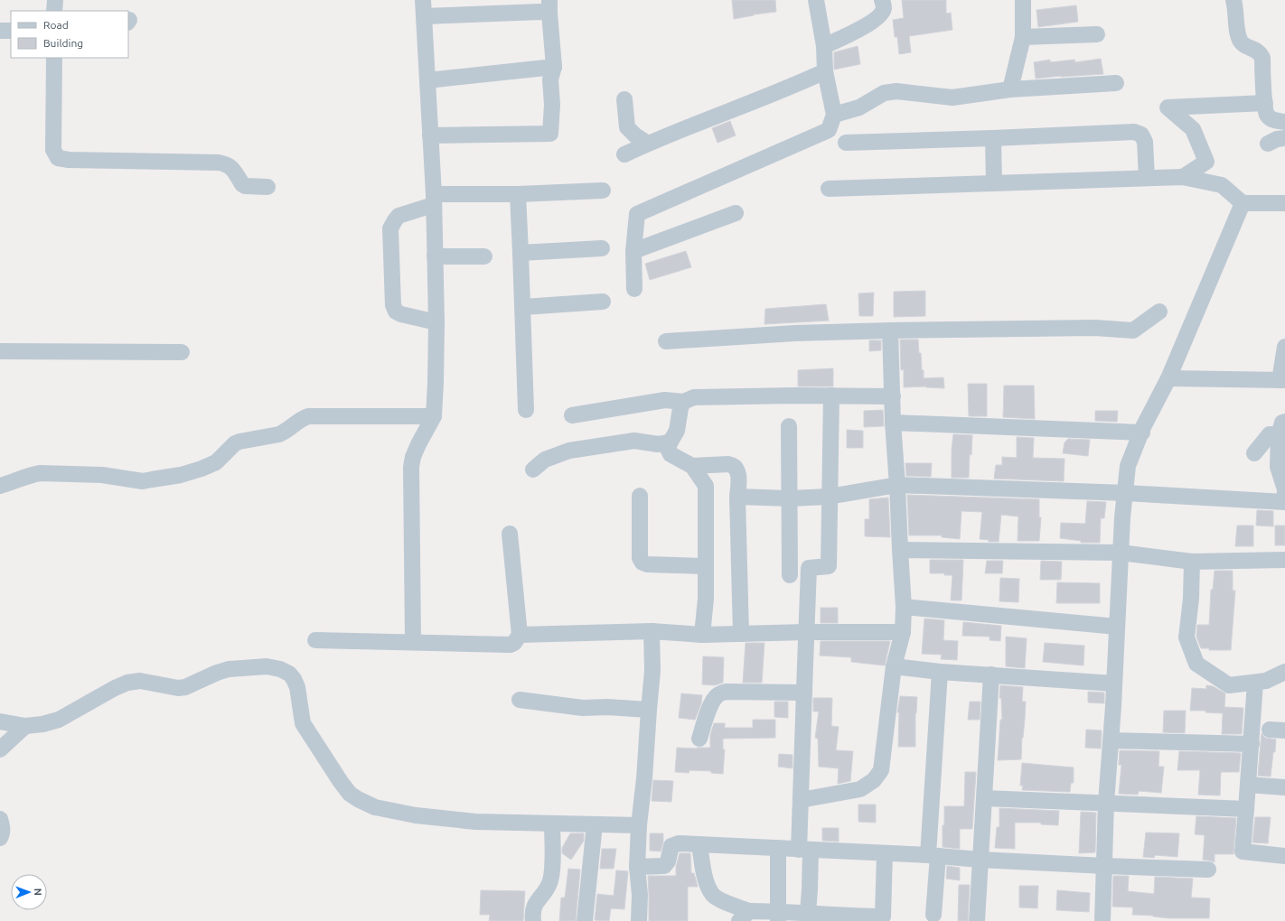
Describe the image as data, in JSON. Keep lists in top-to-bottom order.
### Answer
{
  "legend": ["Road", "Building"],
  "north": "right"
}
